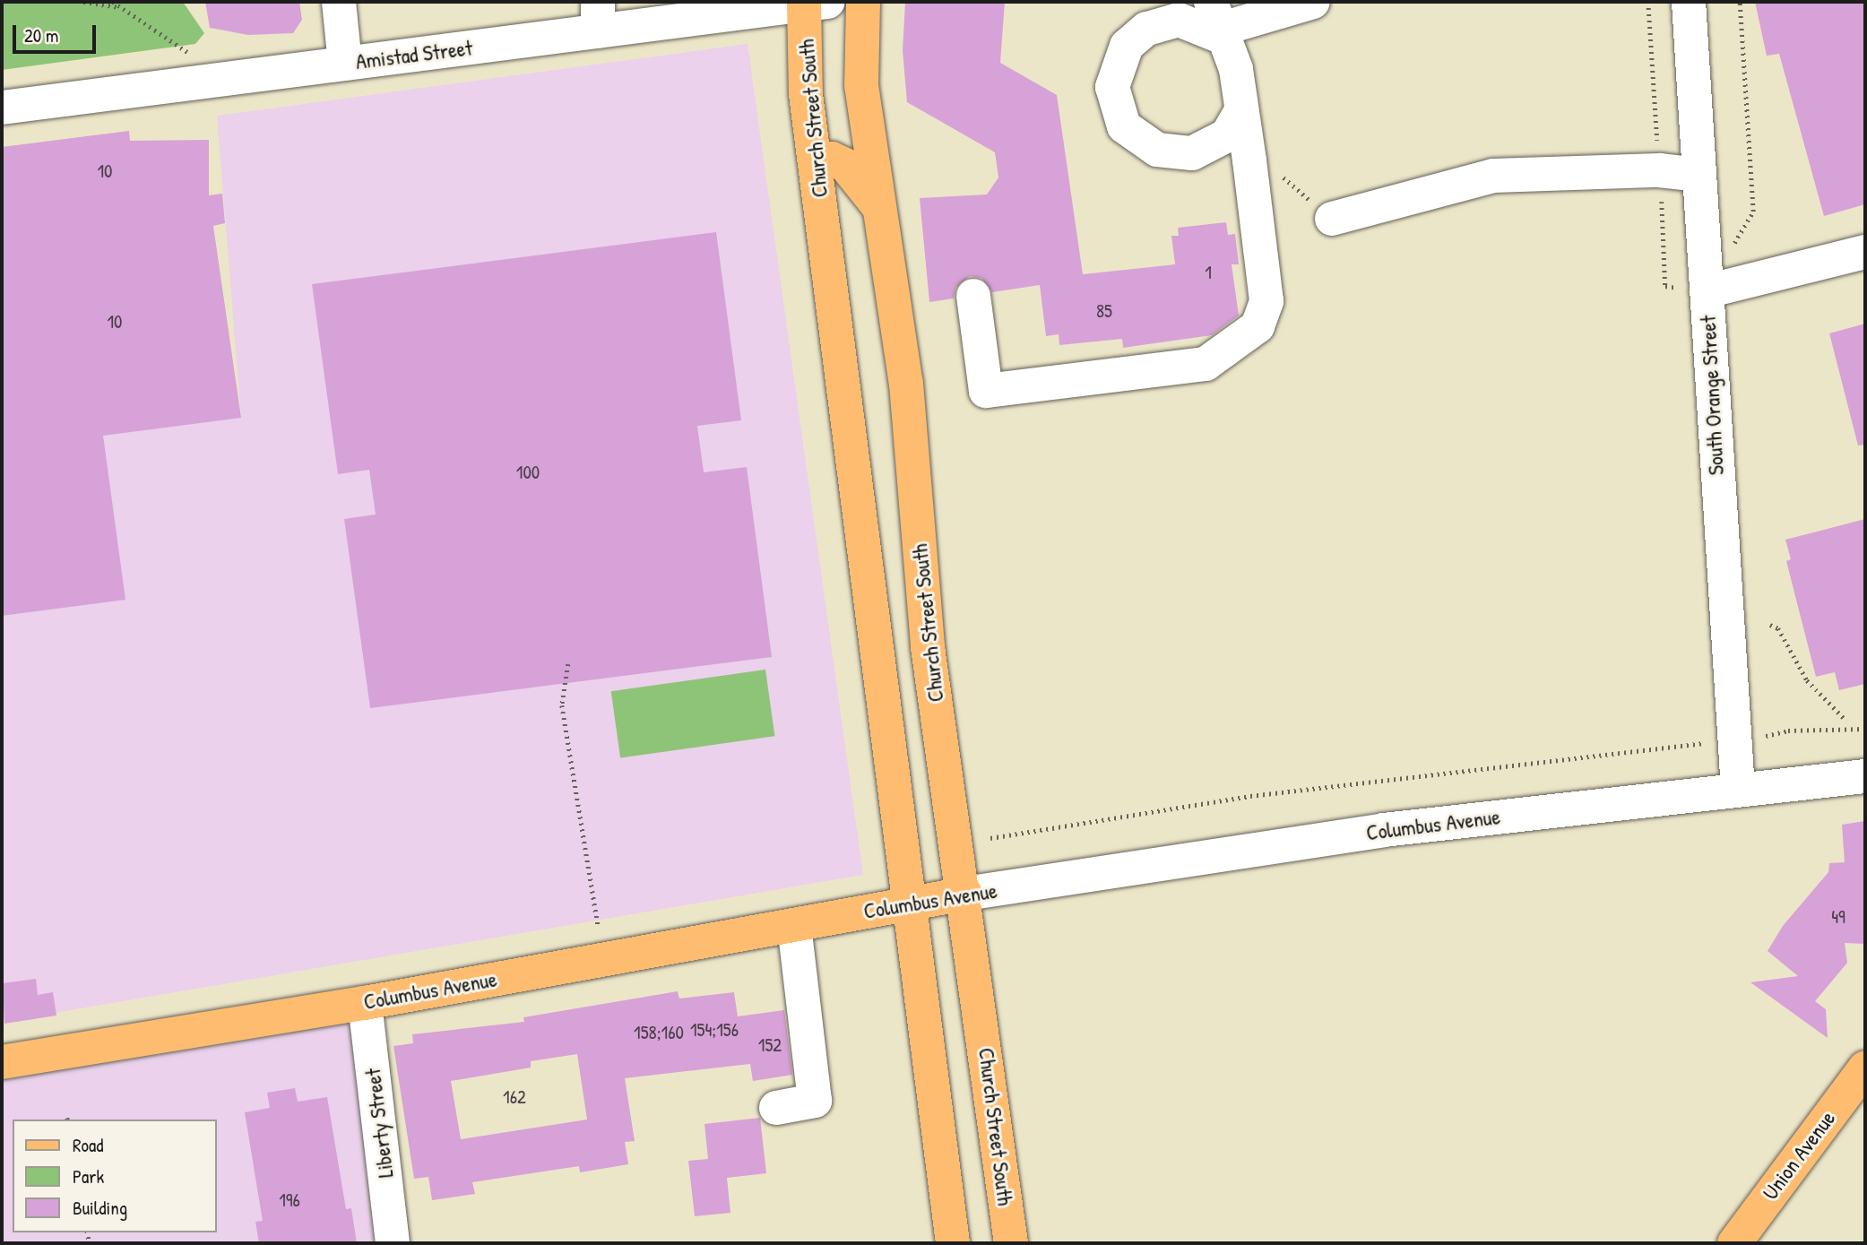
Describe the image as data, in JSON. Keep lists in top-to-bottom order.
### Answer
{
  "streets": {
    "main road": ["Church Street South", "Columbus Avenue", "Union Avenue"],
    "street": ["Amistad Street", "South Orange Street", "Liberty Street"]
  },
  "crossings": [
    ["Amistad Street", "Church Street South"],
    ["Church Street South", "Columbus Avenue"],
    ["South Orange Street", "Columbus Avenue"],
    ["Columbus Avenue", "Liberty Street"]
  ],
  "house_numbers": [
    "10",
    "1",
    "85",
    "10",
    "100",
    "49",
    "154;156",
    "158;160",
    "152",
    "162",
    "196"
  ],
  "legend": ["Road", "Park", "Building"],
  "scale_bar": "20 m"
}
